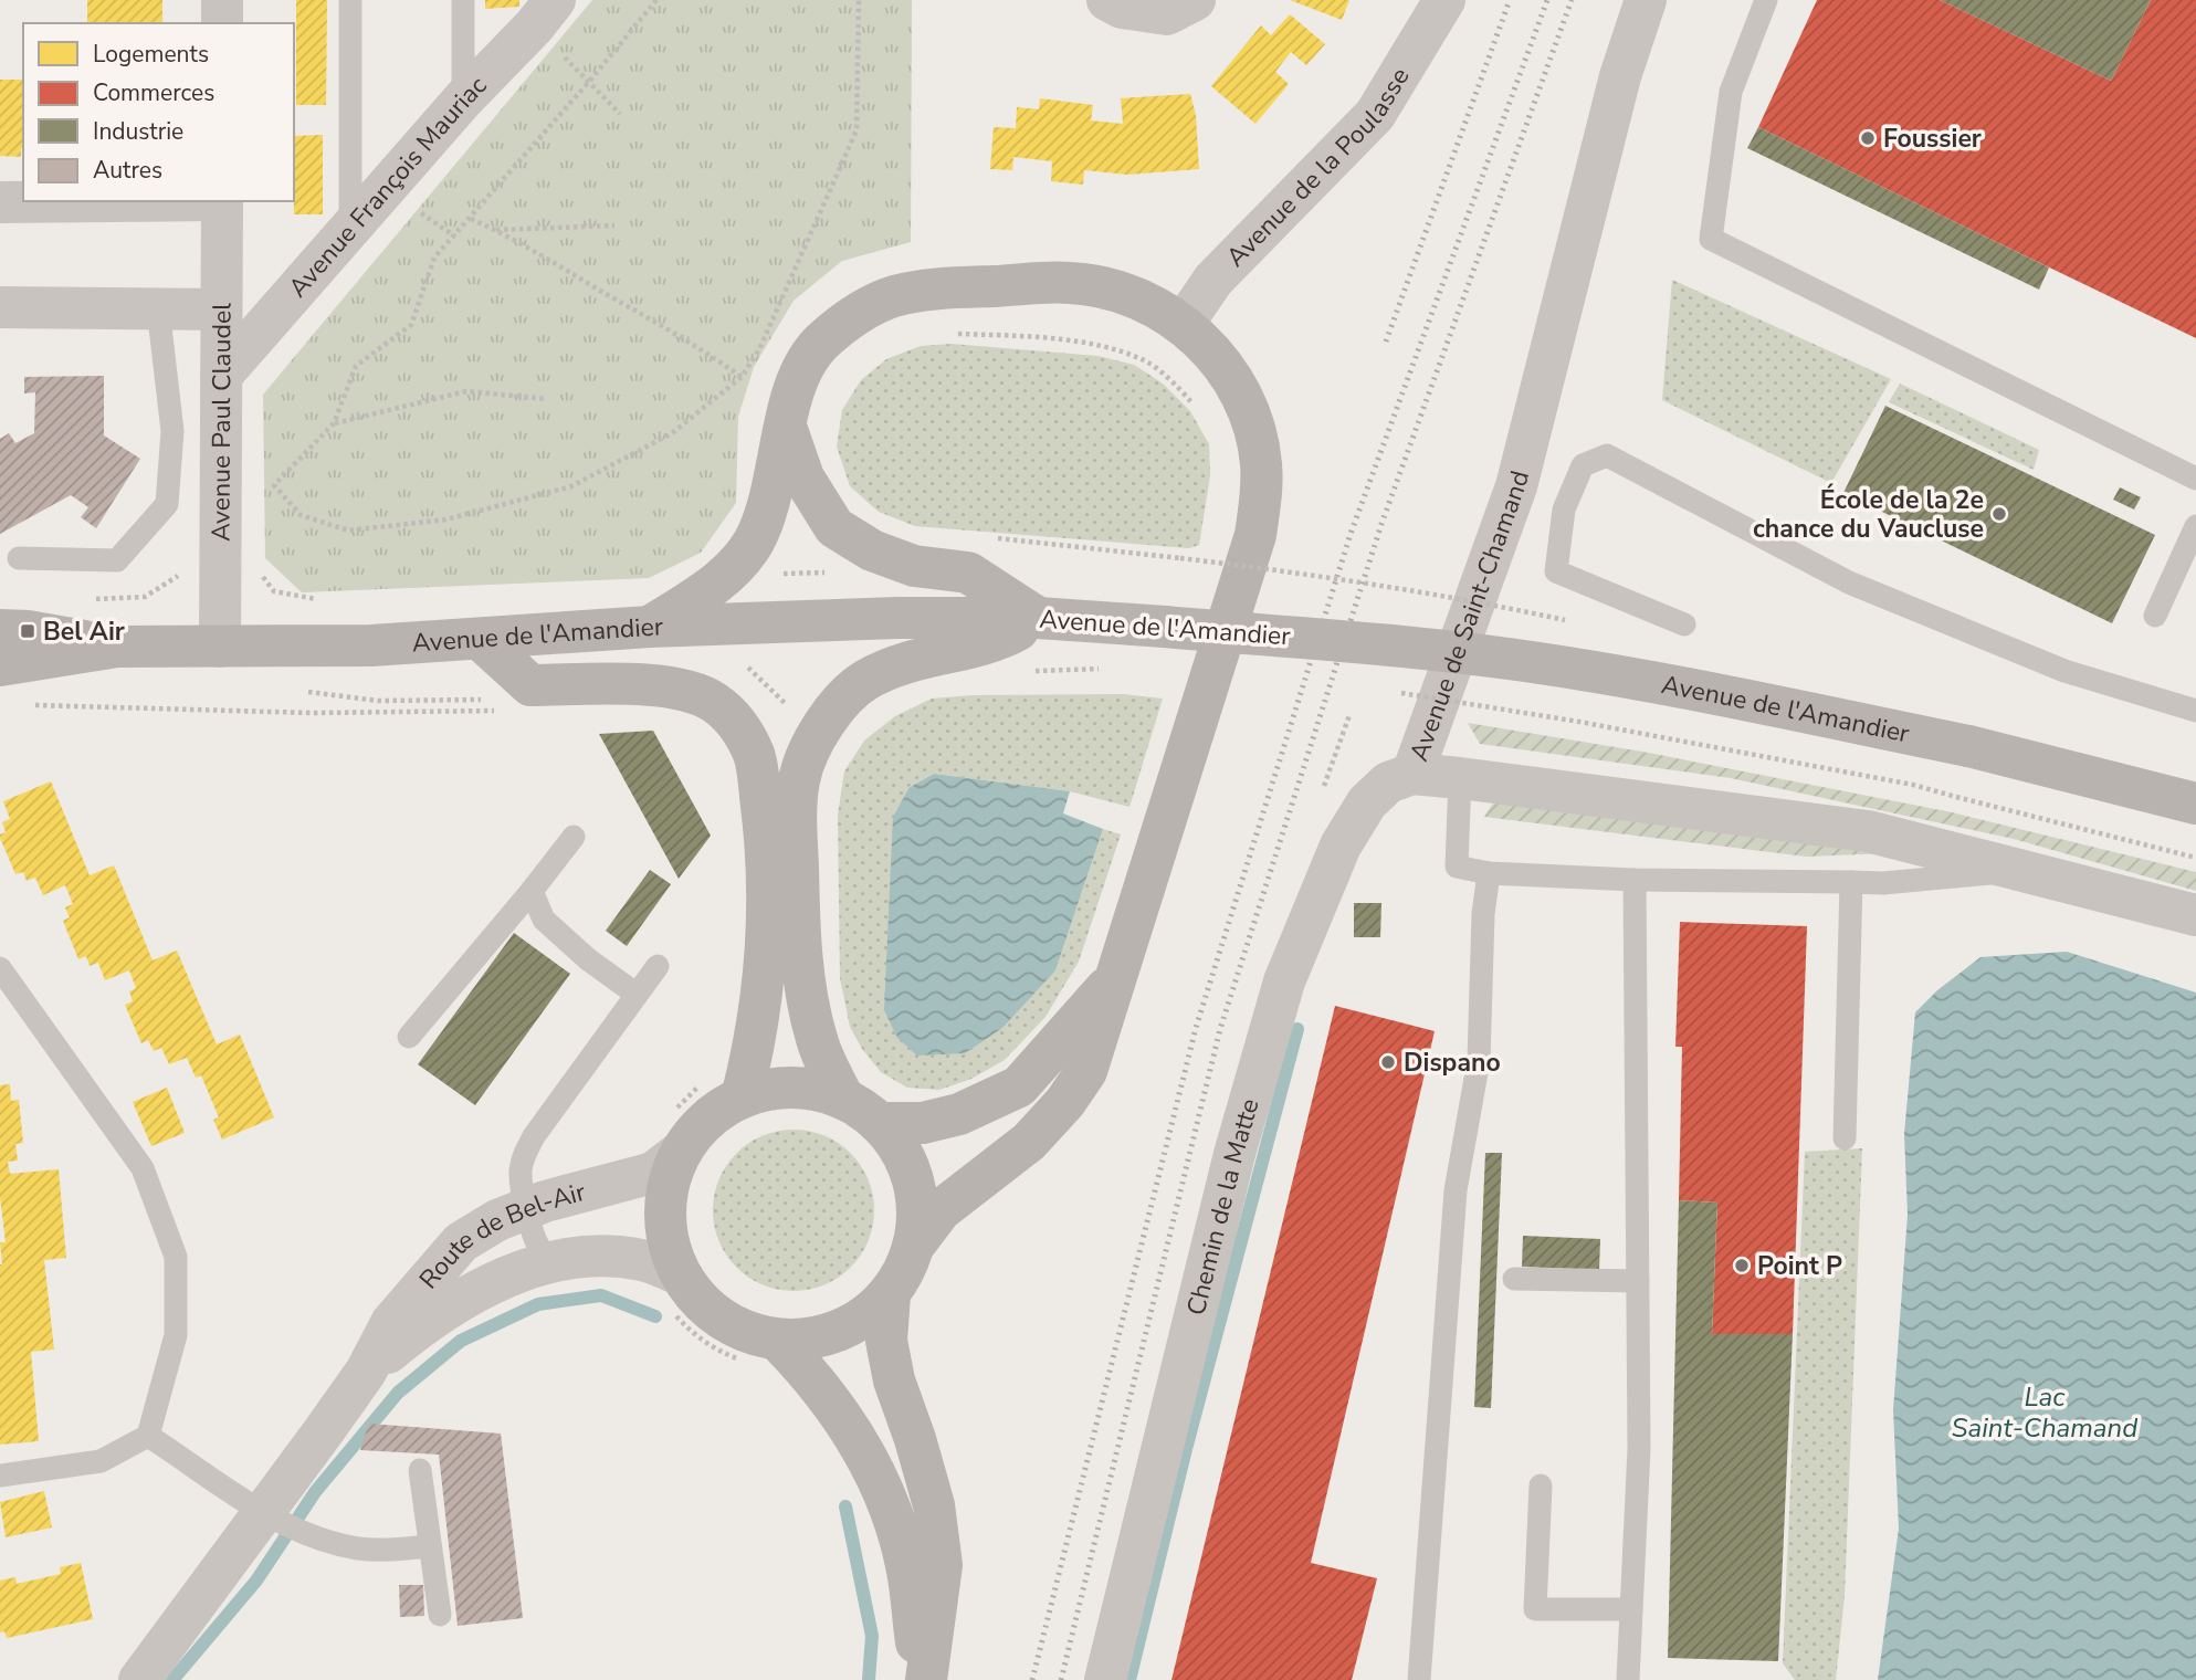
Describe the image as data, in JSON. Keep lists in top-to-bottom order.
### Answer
{
  "streets": {
    "main road": ["Avenue de l'Amandier"],
    "street": [
      "Avenue de la Poulasse",
      "Avenue François Mauriac",
      "Avenue Paul Claudel",
      "Avenue de Saint-Chamand",
      "Chemin de la Matte",
      "Route de Bel-Air"
    ]
  },
  "crossings": [
    ["Avenue François Mauriac", "Avenue Paul Claudel"],
    ["Avenue Paul Claudel", "Avenue de l'Amandier"],
    ["Avenue de Saint-Chamand", "Chemin de la Matte"]
  ],
  "water": ["Lac Saint-Chamand"],
  "places": {
    "other": [
      "Foussier",
      "École de la 2e chance du Vaucluse",
      "Dispano",
      "Point P"
    ],
    "transit": ["Bel Air"]
  },
  "legend": [
    "Logements",
    "Commerces",
    "Industrie",
    "Autres"
  ]
}
